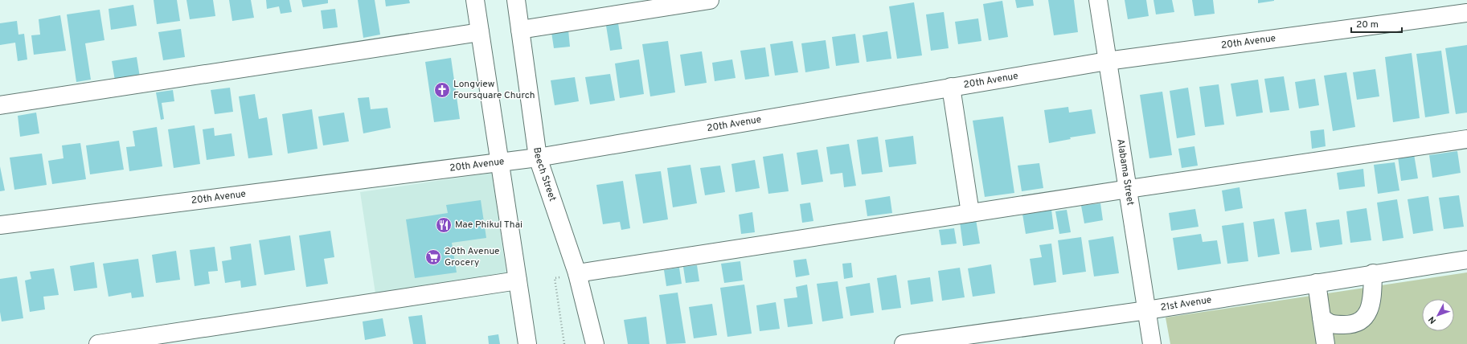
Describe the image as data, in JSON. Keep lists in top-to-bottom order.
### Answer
{
  "streets": {
    "street": [
      "20th Avenue",
      "Alabama Street",
      "Beech Street",
      "21st Avenue"
    ]
  },
  "crossings": [
    ["20th Avenue", "Alabama Street"],
    ["20th Avenue", "Beech Street"],
    ["Alabama Street", "21st Avenue"]
  ],
  "places": {
    "church": ["Longview Foursquare Church"],
    "restaurant": ["Mae Phikul Thai"],
    "supermarket": ["20th Avenue Grocery"]
  },
  "scale_bar": "20 m",
  "north": "bottom left"
}
